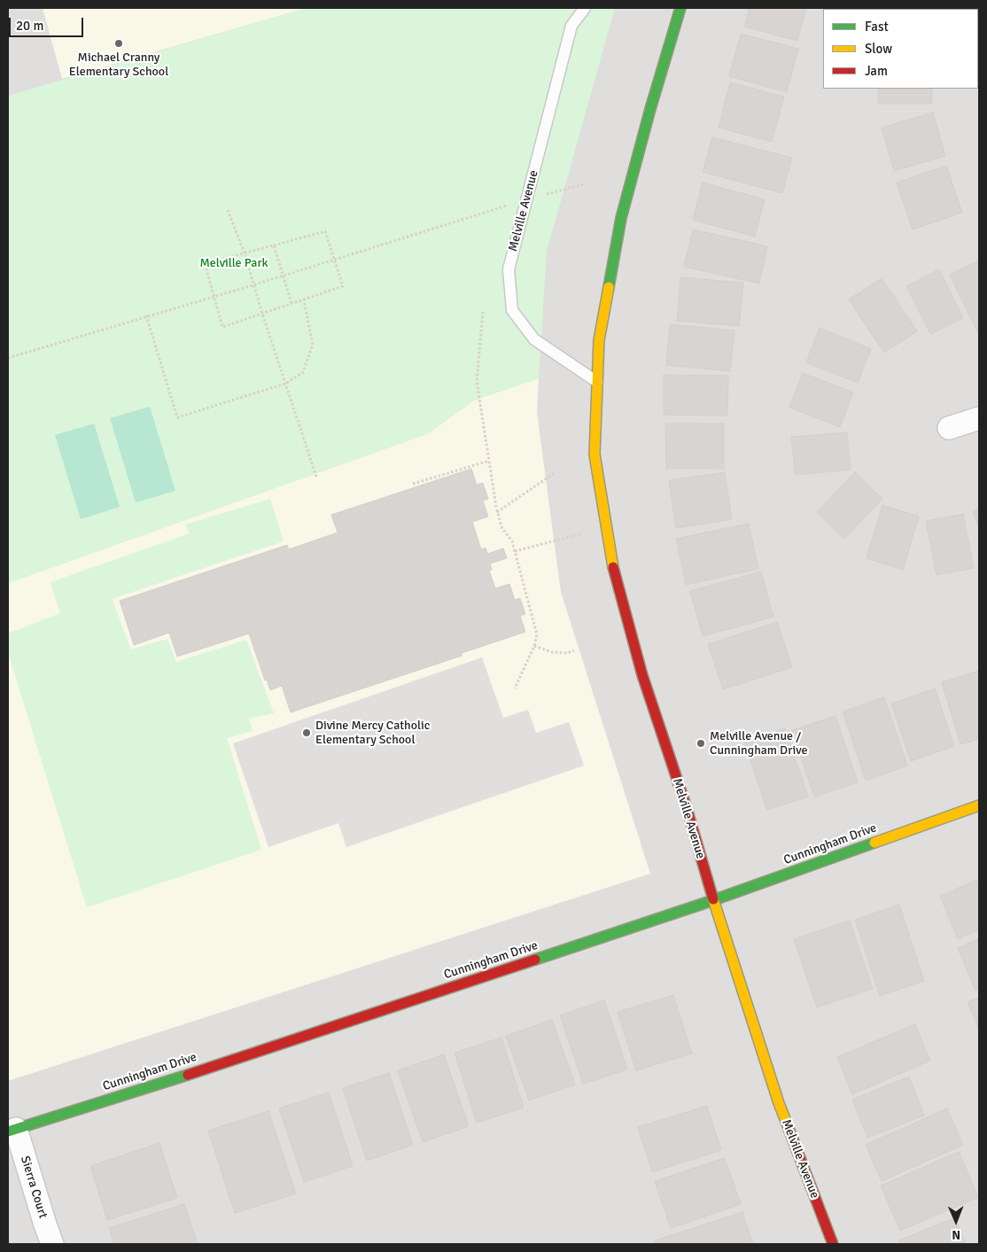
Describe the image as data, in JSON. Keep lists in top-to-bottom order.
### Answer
{
  "streets": {
    "street": ["Melville Avenue", "Cunningham Drive", "Sierra Court"]
  },
  "crossings": [
    ["Melville Avenue", "Cunningham Drive"],
    ["Cunningham Drive", "Sierra Court"]
  ],
  "parks": ["Melville Park"],
  "places": ["Michael Cranny Elementary School", "Divine Mercy Catholic Elementary School", "Melville Avenue / Cunningham Drive"],
  "legend": ["Fast", "Slow", "Jam"],
  "scale_bar": "20 m",
  "north": "bottom"
}
